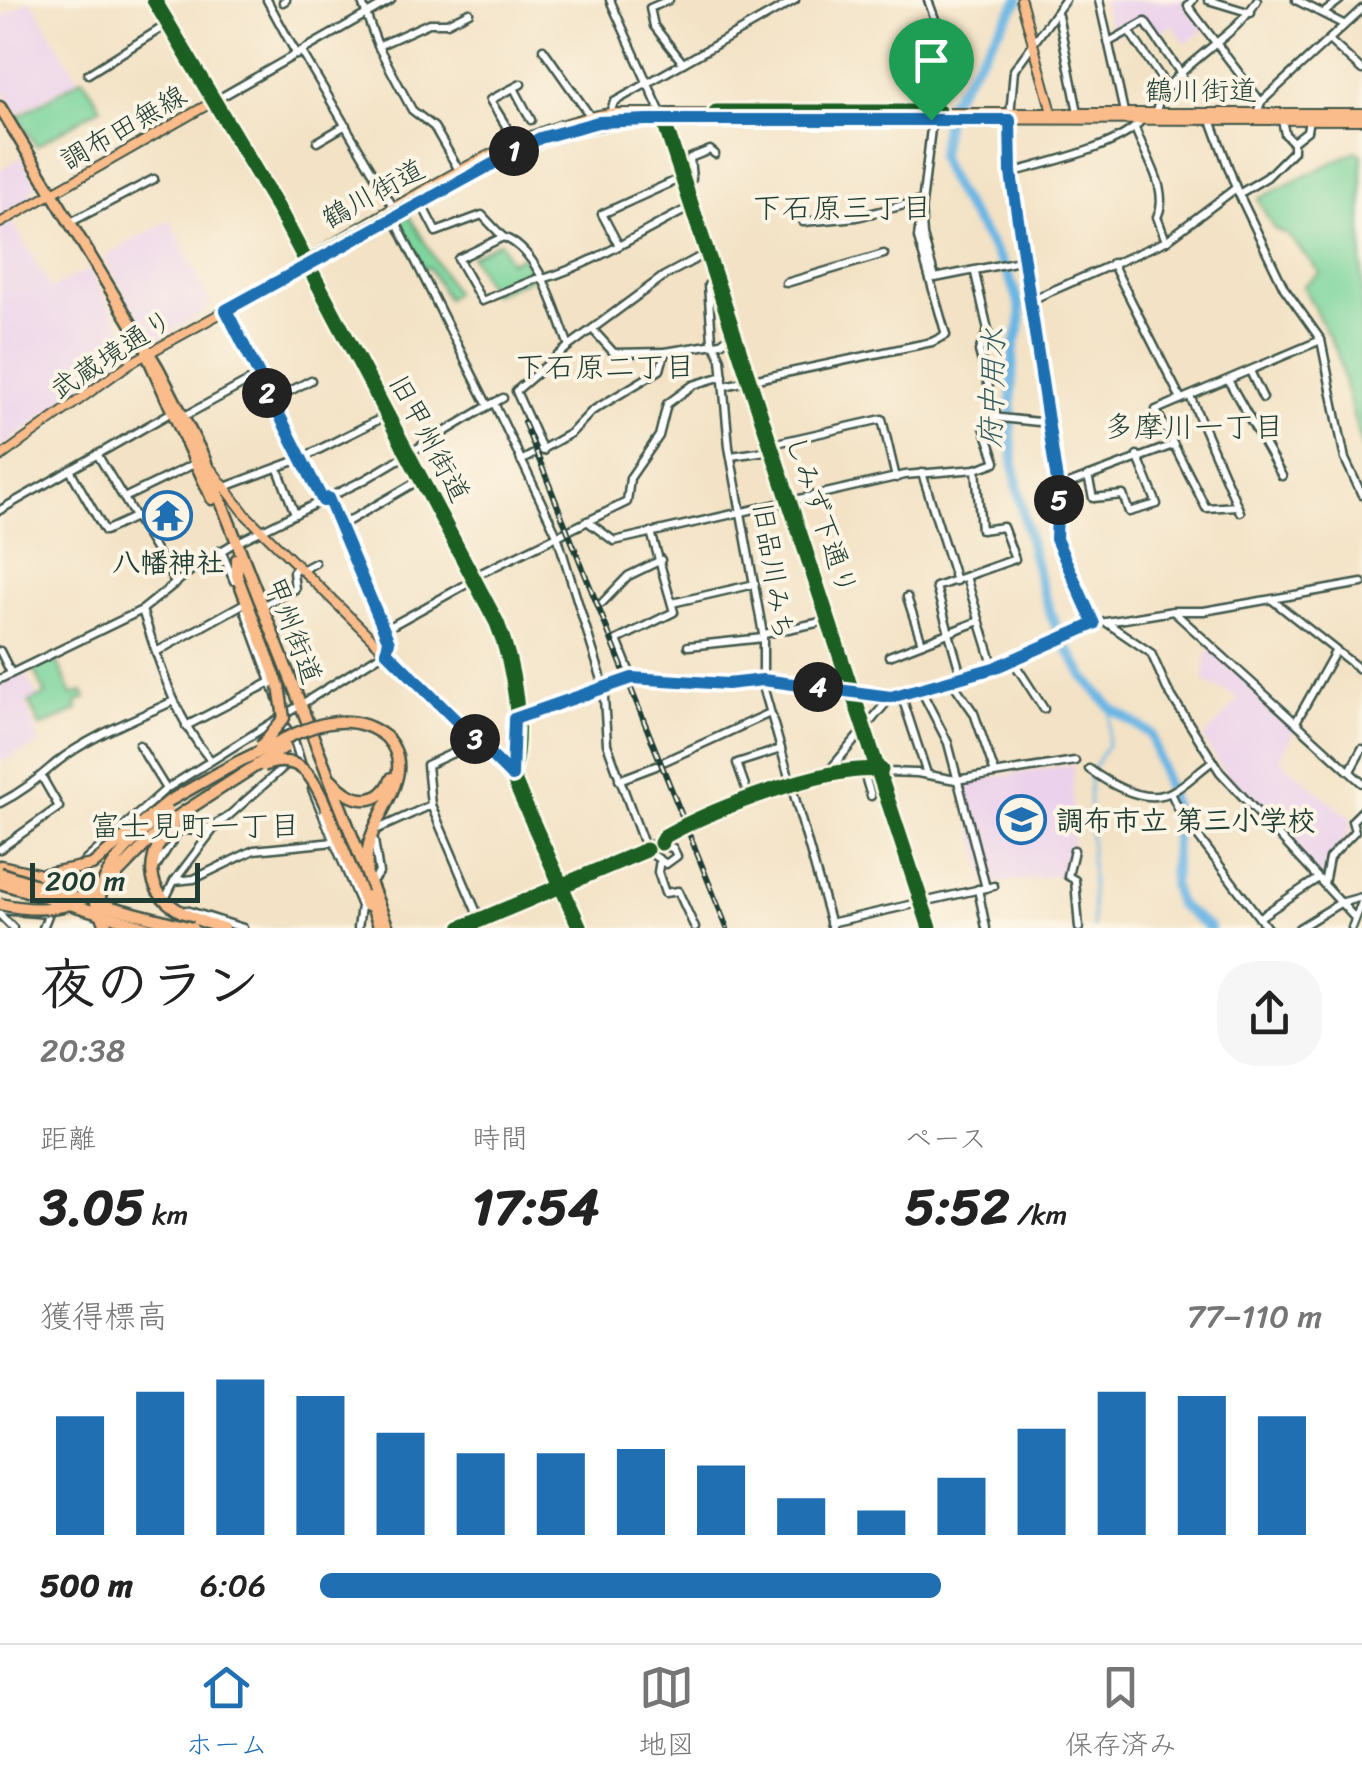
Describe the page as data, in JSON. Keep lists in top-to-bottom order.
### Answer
{
  "streets": {
    "highway": ["甲州街道"],
    "main road": [
      "鶴川街道",
      "調布田無線",
      "武蔵境通り",
      "旧甲州街道"
    ],
    "street": ["しみず下通り", "旧品川みち"]
  },
  "crossings": [
    ["鶴川街道", "武蔵境通り"],
    ["鶴川街道", "旧甲州街道"],
    ["鶴川街道", "しみず下通り"],
    ["調布田無線", "旧甲州街道"],
    ["調布田無線", "甲州街道"],
    ["武蔵境通り", "旧甲州街道"],
    ["武蔵境通り", "甲州街道"],
    ["しみず下通り", "旧品川みち"]
  ],
  "districts": [
    "下石原三丁目",
    "下石原二丁目",
    "多摩川一丁目",
    "富士見町一丁目"
  ],
  "water": ["府中用水"],
  "places": {
    "temple": ["八幡神社"],
    "school or university": ["調布市立 第三小学校"]
  },
  "scale_bar": "200 m",
  "page": {
    "pins": [
      "1",
      "2",
      "5",
      "4",
      "3"
    ],
    "scale": "200 m",
    "heading": ["夜のラン", "20:38"],
    "stats": [
      ["距離", "3.05 km"],
      ["時間", "17:54"],
      ["ペース", "5:52 /km"]
    ],
    "chart": ["獲得標高", "77–110 m"],
    "list": [
      {
        "name": "500 m",
        "note": "6:06"
      }
    ],
    "tabs": ["ホーム", "地図", "保存済み"]
  }
}
